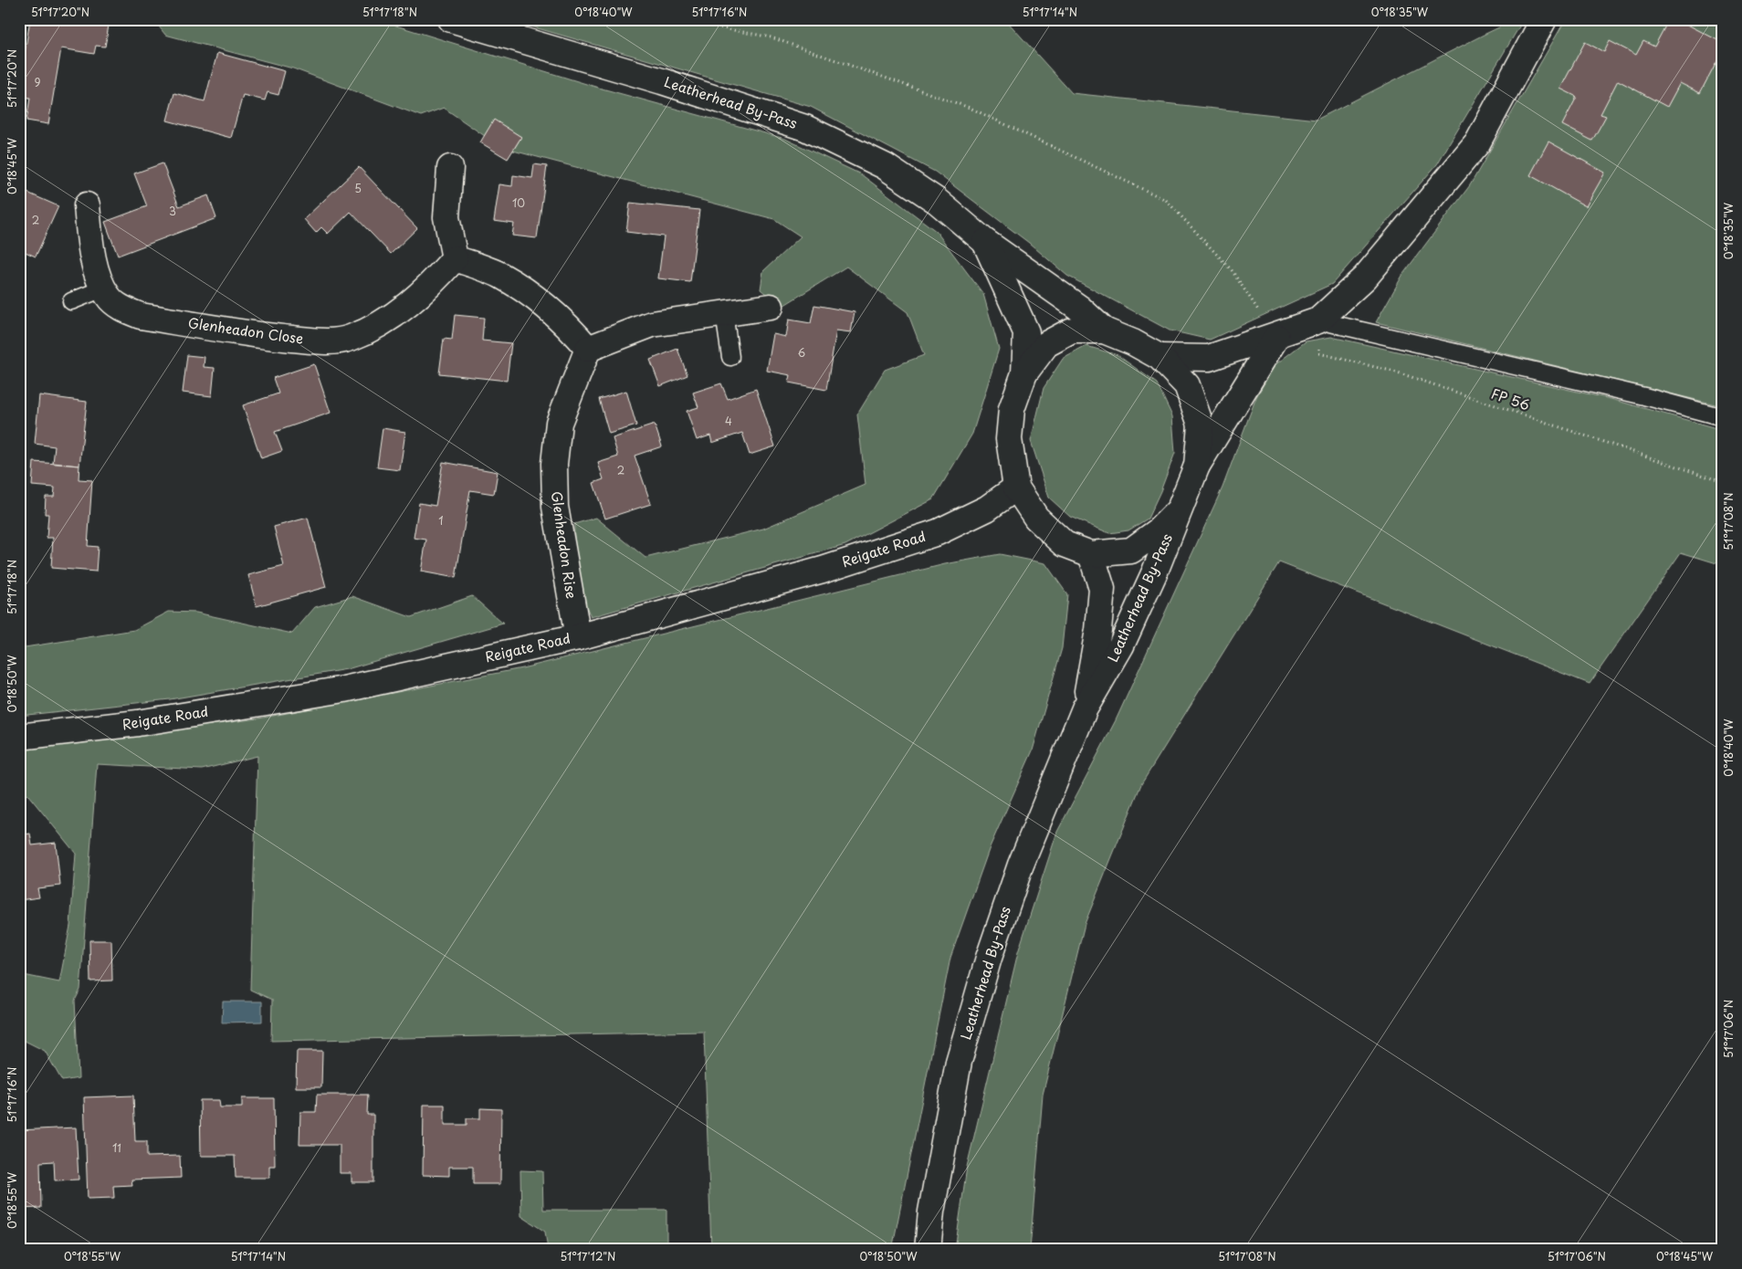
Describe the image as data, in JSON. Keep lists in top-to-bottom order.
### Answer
{
  "streets": {
    "main road": [
      "Leatherhead By-Pass",
      "Glenheadon Close",
      "Glenheadon Rise",
      "Reigate Road"
    ],
    "path": ["FP 56"]
  },
  "crossings": [
    ["Glenheadon Rise", "Reigate Road"]
  ],
  "house_numbers": [
    "9",
    "5",
    "10",
    "3",
    "2",
    "6",
    "4",
    "2",
    "1",
    "11"
  ],
  "coordinates": [
    "51°17'20\"N",
    "51°17'18\"N",
    "0°18'40\"W",
    "51°17'16\"N",
    "51°17'14\"N",
    "0°18'35\"W",
    "0°18'45\"W",
    "51°17'08\"N",
    "0°18'50\"W",
    "51°17'06\"N",
    "0°18'55\"W",
    "51°17'12\"N"
  ]
}
